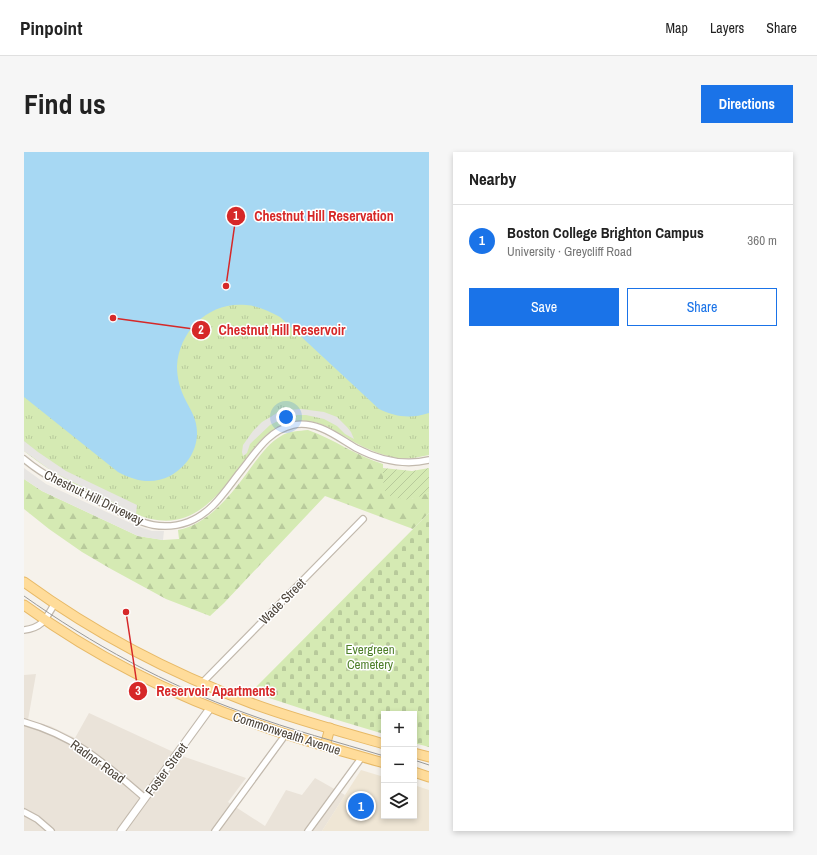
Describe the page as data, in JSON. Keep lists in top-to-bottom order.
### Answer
{
  "streets": {
    "main road": ["Commonwealth Avenue"],
    "street": [
      "Chestnut Hill Driveway",
      "Wade Street",
      "Radnor Road",
      "Foster Street"
    ]
  },
  "crossings": [
    ["Wade Street", "Commonwealth Avenue"],
    ["Commonwealth Avenue", "Foster Street"],
    ["Radnor Road", "Foster Street"]
  ],
  "parks": ["Evergreen Cemetery"],
  "places": ["Chestnut Hill Reservation", "Chestnut Hill Reservoir", "Reservoir Apartments"],
  "page": {
    "header": "Pinpoint",
    "nav": ["Map", "Layers", "Share"],
    "title": "Find us",
    "buttons": [
      "Directions",
      ["Save", "Share"]
    ],
    "heading": "Nearby",
    "list": [
      {
        "mark": "1",
        "name": "Boston College Brighton Campus",
        "note": "University · Greycliff Road",
        "value": "360 m"
      }
    ],
    "map_buttons": ["+", "−"],
    "pins": "1"
  }
}
